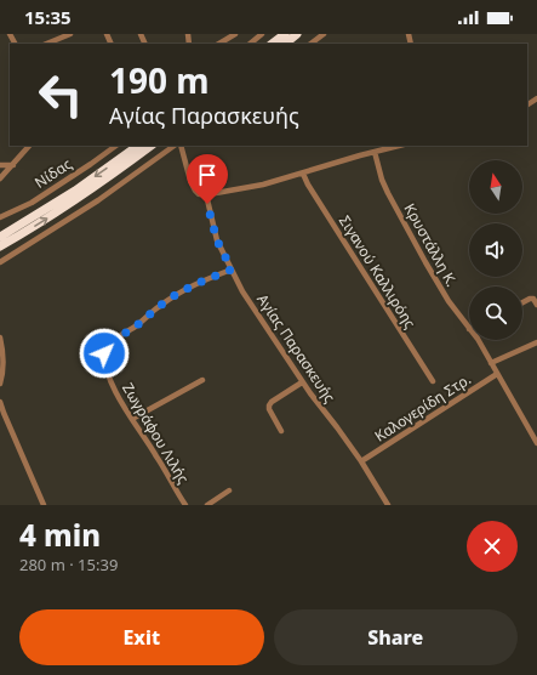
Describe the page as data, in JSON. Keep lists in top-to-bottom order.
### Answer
{
  "streets": {
    "street": [
      "Νίδας",
      "Κρυστάλλη Κ.",
      "Σιγανού Καλλιρόης",
      "Αγίας Παρασκευής",
      "Καλογερίδη Στρ.",
      "Ζωγράφου Λιλής"
    ]
  },
  "crossings": [
    ["Κρυστάλλη Κ.", "Καλογερίδη Στρ."],
    ["Αγίας Παρασκευής", "Καλογερίδη Στρ."],
    ["Αγίας Παρασκευής", "Ζωγράφου Λιλής"]
  ],
  "north": "top",
  "page": {
    "status": "15:35",
    "turn": ["190 m", "Αγίας Παρασκευής"],
    "heading": ["4 min", "280 m · 15:39"],
    "buttons": ["Exit", "Share"]
  }
}
